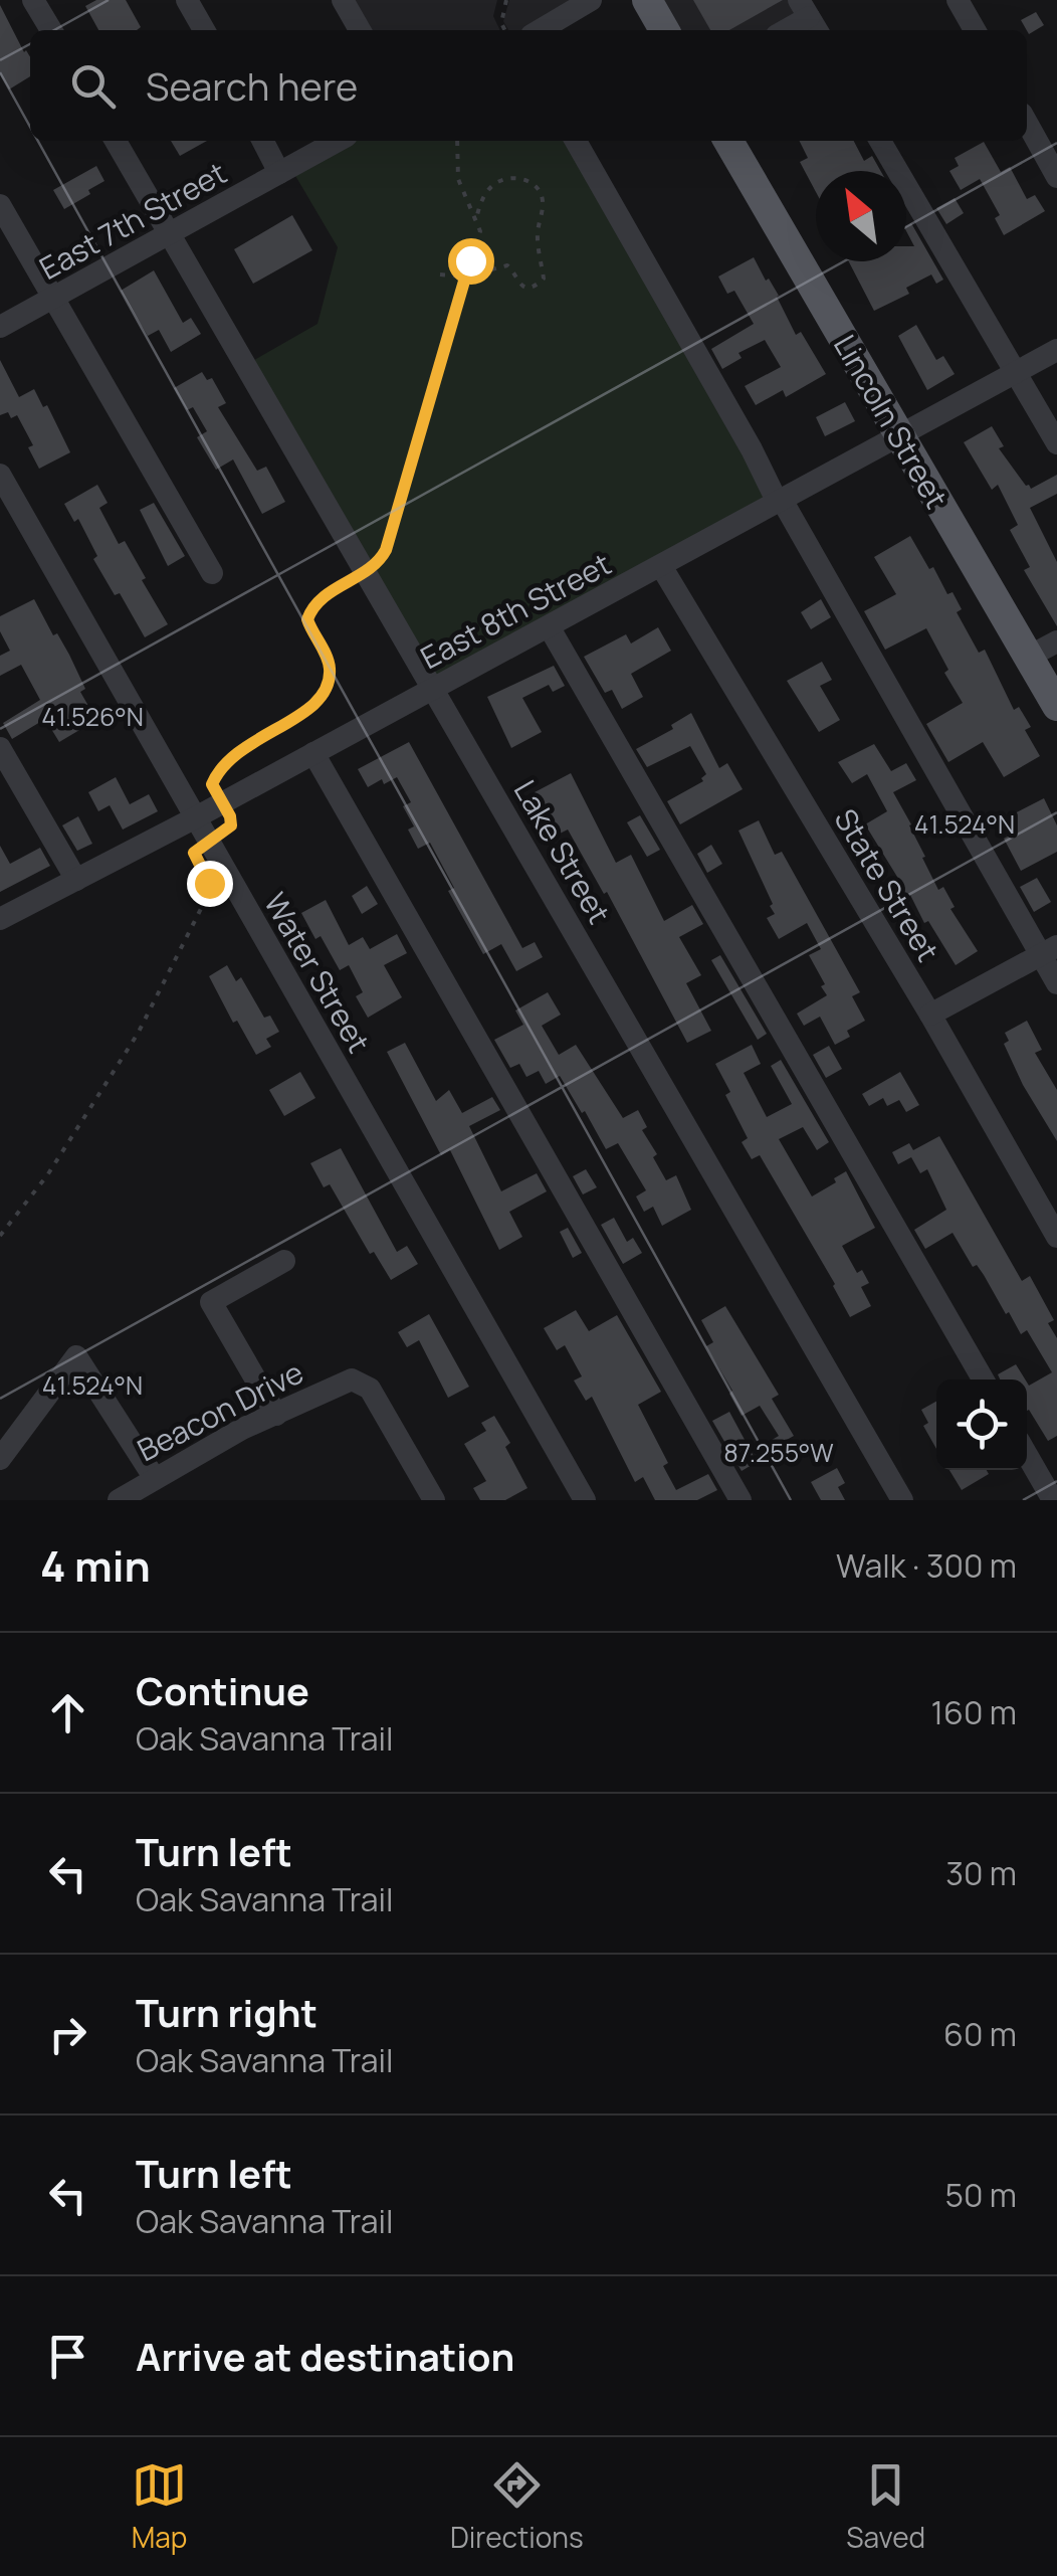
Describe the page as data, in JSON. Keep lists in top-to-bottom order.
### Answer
{
  "streets": {
    "main road": ["Lincoln Street"],
    "street": [
      "East 7th Street",
      "East 8th Street",
      "Lake Street",
      "State Street",
      "Water Street",
      "Beacon Drive"
    ]
  },
  "crossings": [
    ["East 7th Street", "Lake Street"],
    ["Lincoln Street", "East 8th Street"],
    ["East 8th Street", "Lake Street"],
    ["East 8th Street", "State Street"],
    ["East 8th Street", "Water Street"]
  ],
  "north": "top left",
  "page": {
    "search": "Search here",
    "heading": ["4 min", "Walk · 300 m"],
    "list": [
      ["Continue", "Oak Savanna Trail", "160 m"],
      ["Turn left", "Oak Savanna Trail", "30 m"],
      ["Turn right", "Oak Savanna Trail", "60 m"],
      ["Turn left", "Oak Savanna Trail", "50 m"],
      "Arrive at destination"
    ],
    "nav": ["Map", "Directions", "Saved"]
  },
  "coordinates": ["41.526°N", "41.524°N", "87.255°W"]
}
